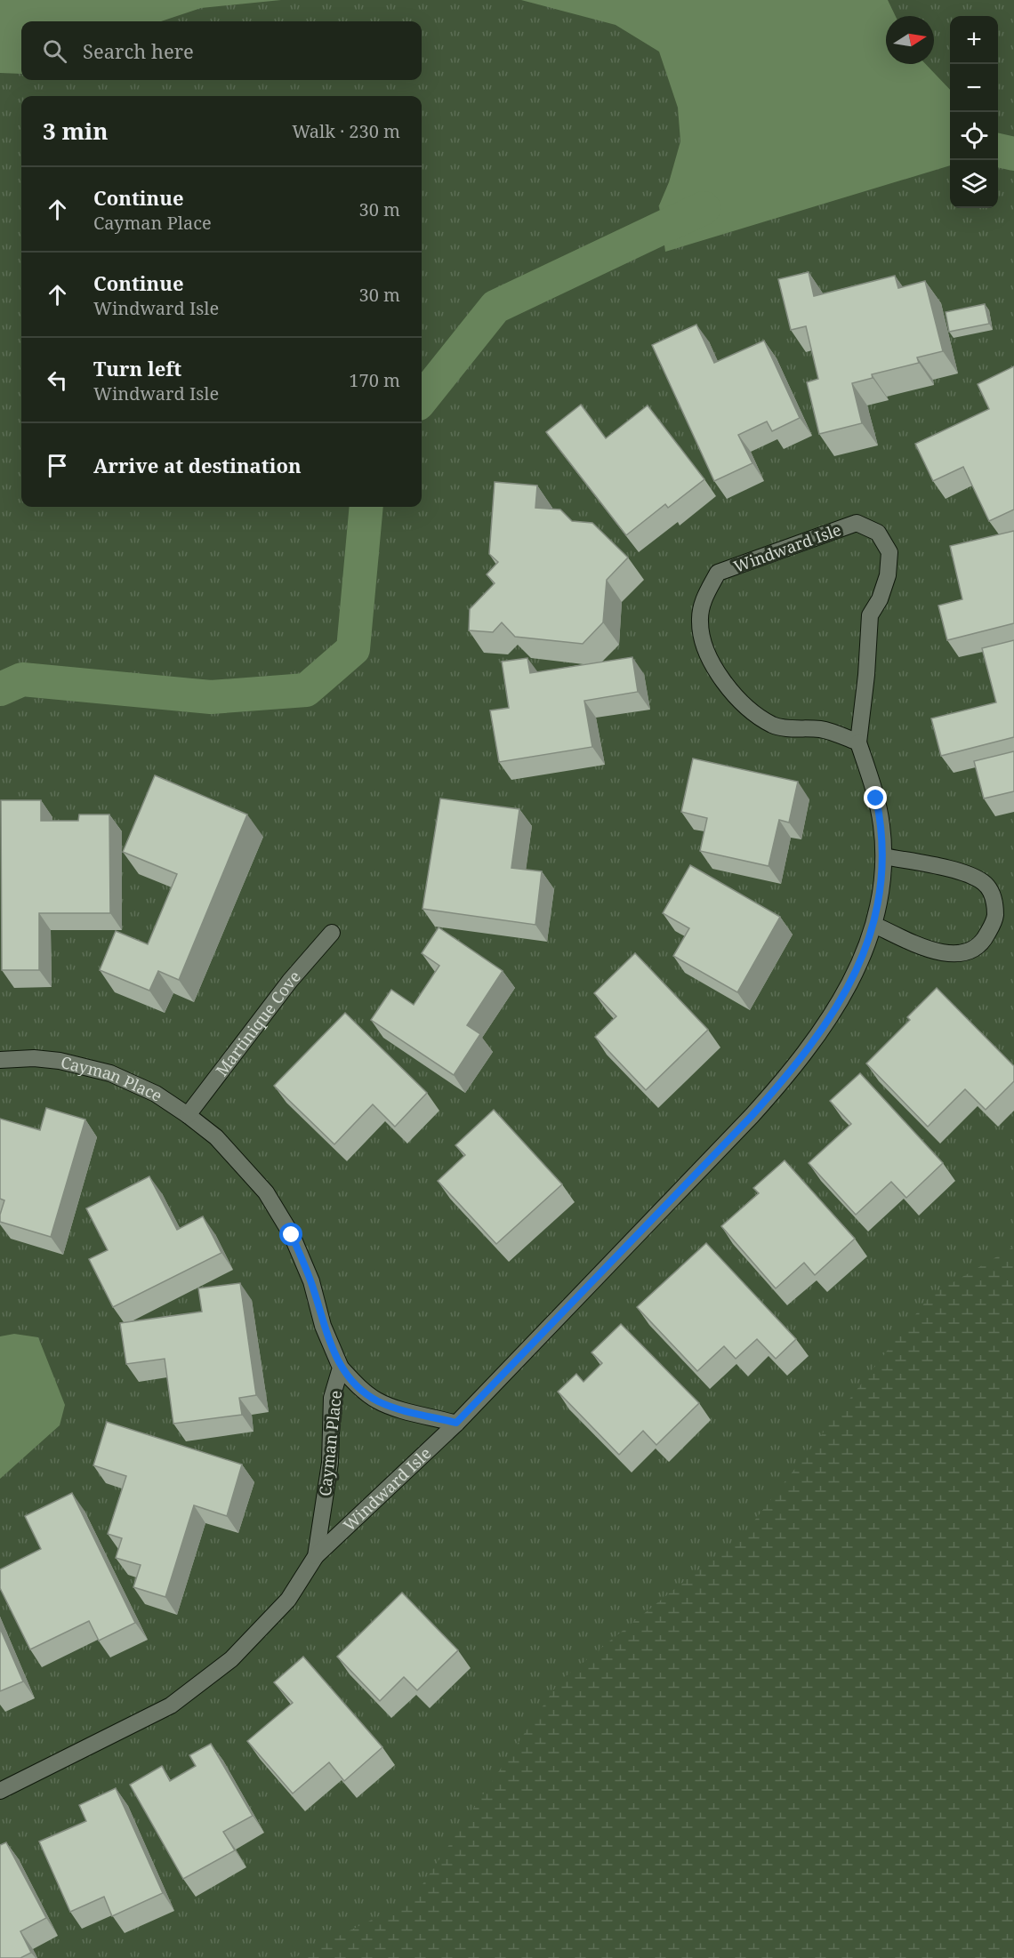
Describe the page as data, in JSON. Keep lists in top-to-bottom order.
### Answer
{
  "streets": {
    "street": ["Windward Isle", "Martinique Cove", "Cayman Place"]
  },
  "crossings": [
    ["Windward Isle", "Cayman Place"],
    ["Martinique Cove", "Cayman Place"]
  ],
  "north": "right",
  "page": {
    "map_buttons": ["+", "−"],
    "search": "Search here",
    "heading": ["3 min", "Walk · 230 m"],
    "list": [
      ["Continue", "Cayman Place", "30 m"],
      ["Continue", "Windward Isle", "30 m"],
      ["Turn left", "Windward Isle", "170 m"],
      "Arrive at destination"
    ]
  }
}
